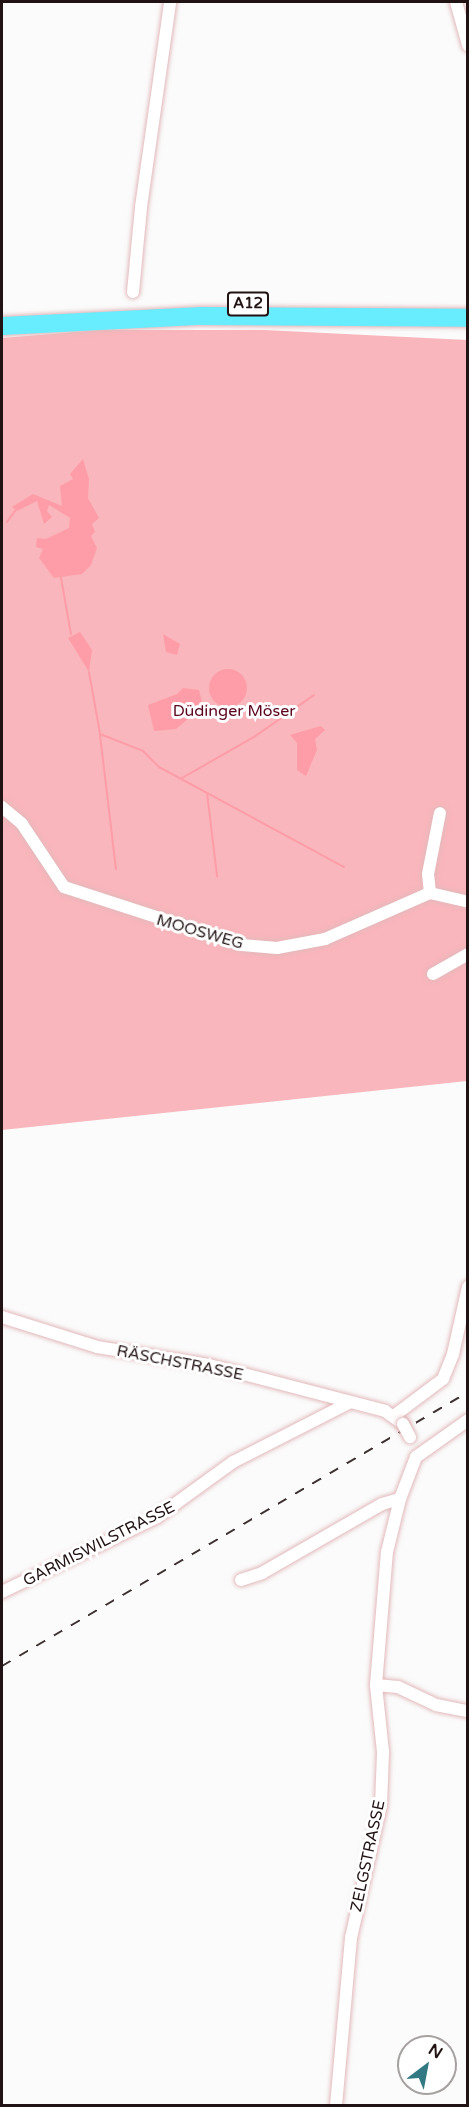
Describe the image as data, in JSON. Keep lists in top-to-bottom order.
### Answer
{
  "streets": {
    "highway": ["A12"],
    "street": [
      "MOOSWEG",
      "RÄSCHSTRASSE",
      "GARMISWILSTRASSE",
      "ZELGSTRASSE"
    ]
  },
  "crossings": [
    ["RÄSCHSTRASSE", "GARMISWILSTRASSE"]
  ],
  "parks": ["Düdinger Möser"],
  "north": "top right"
}
